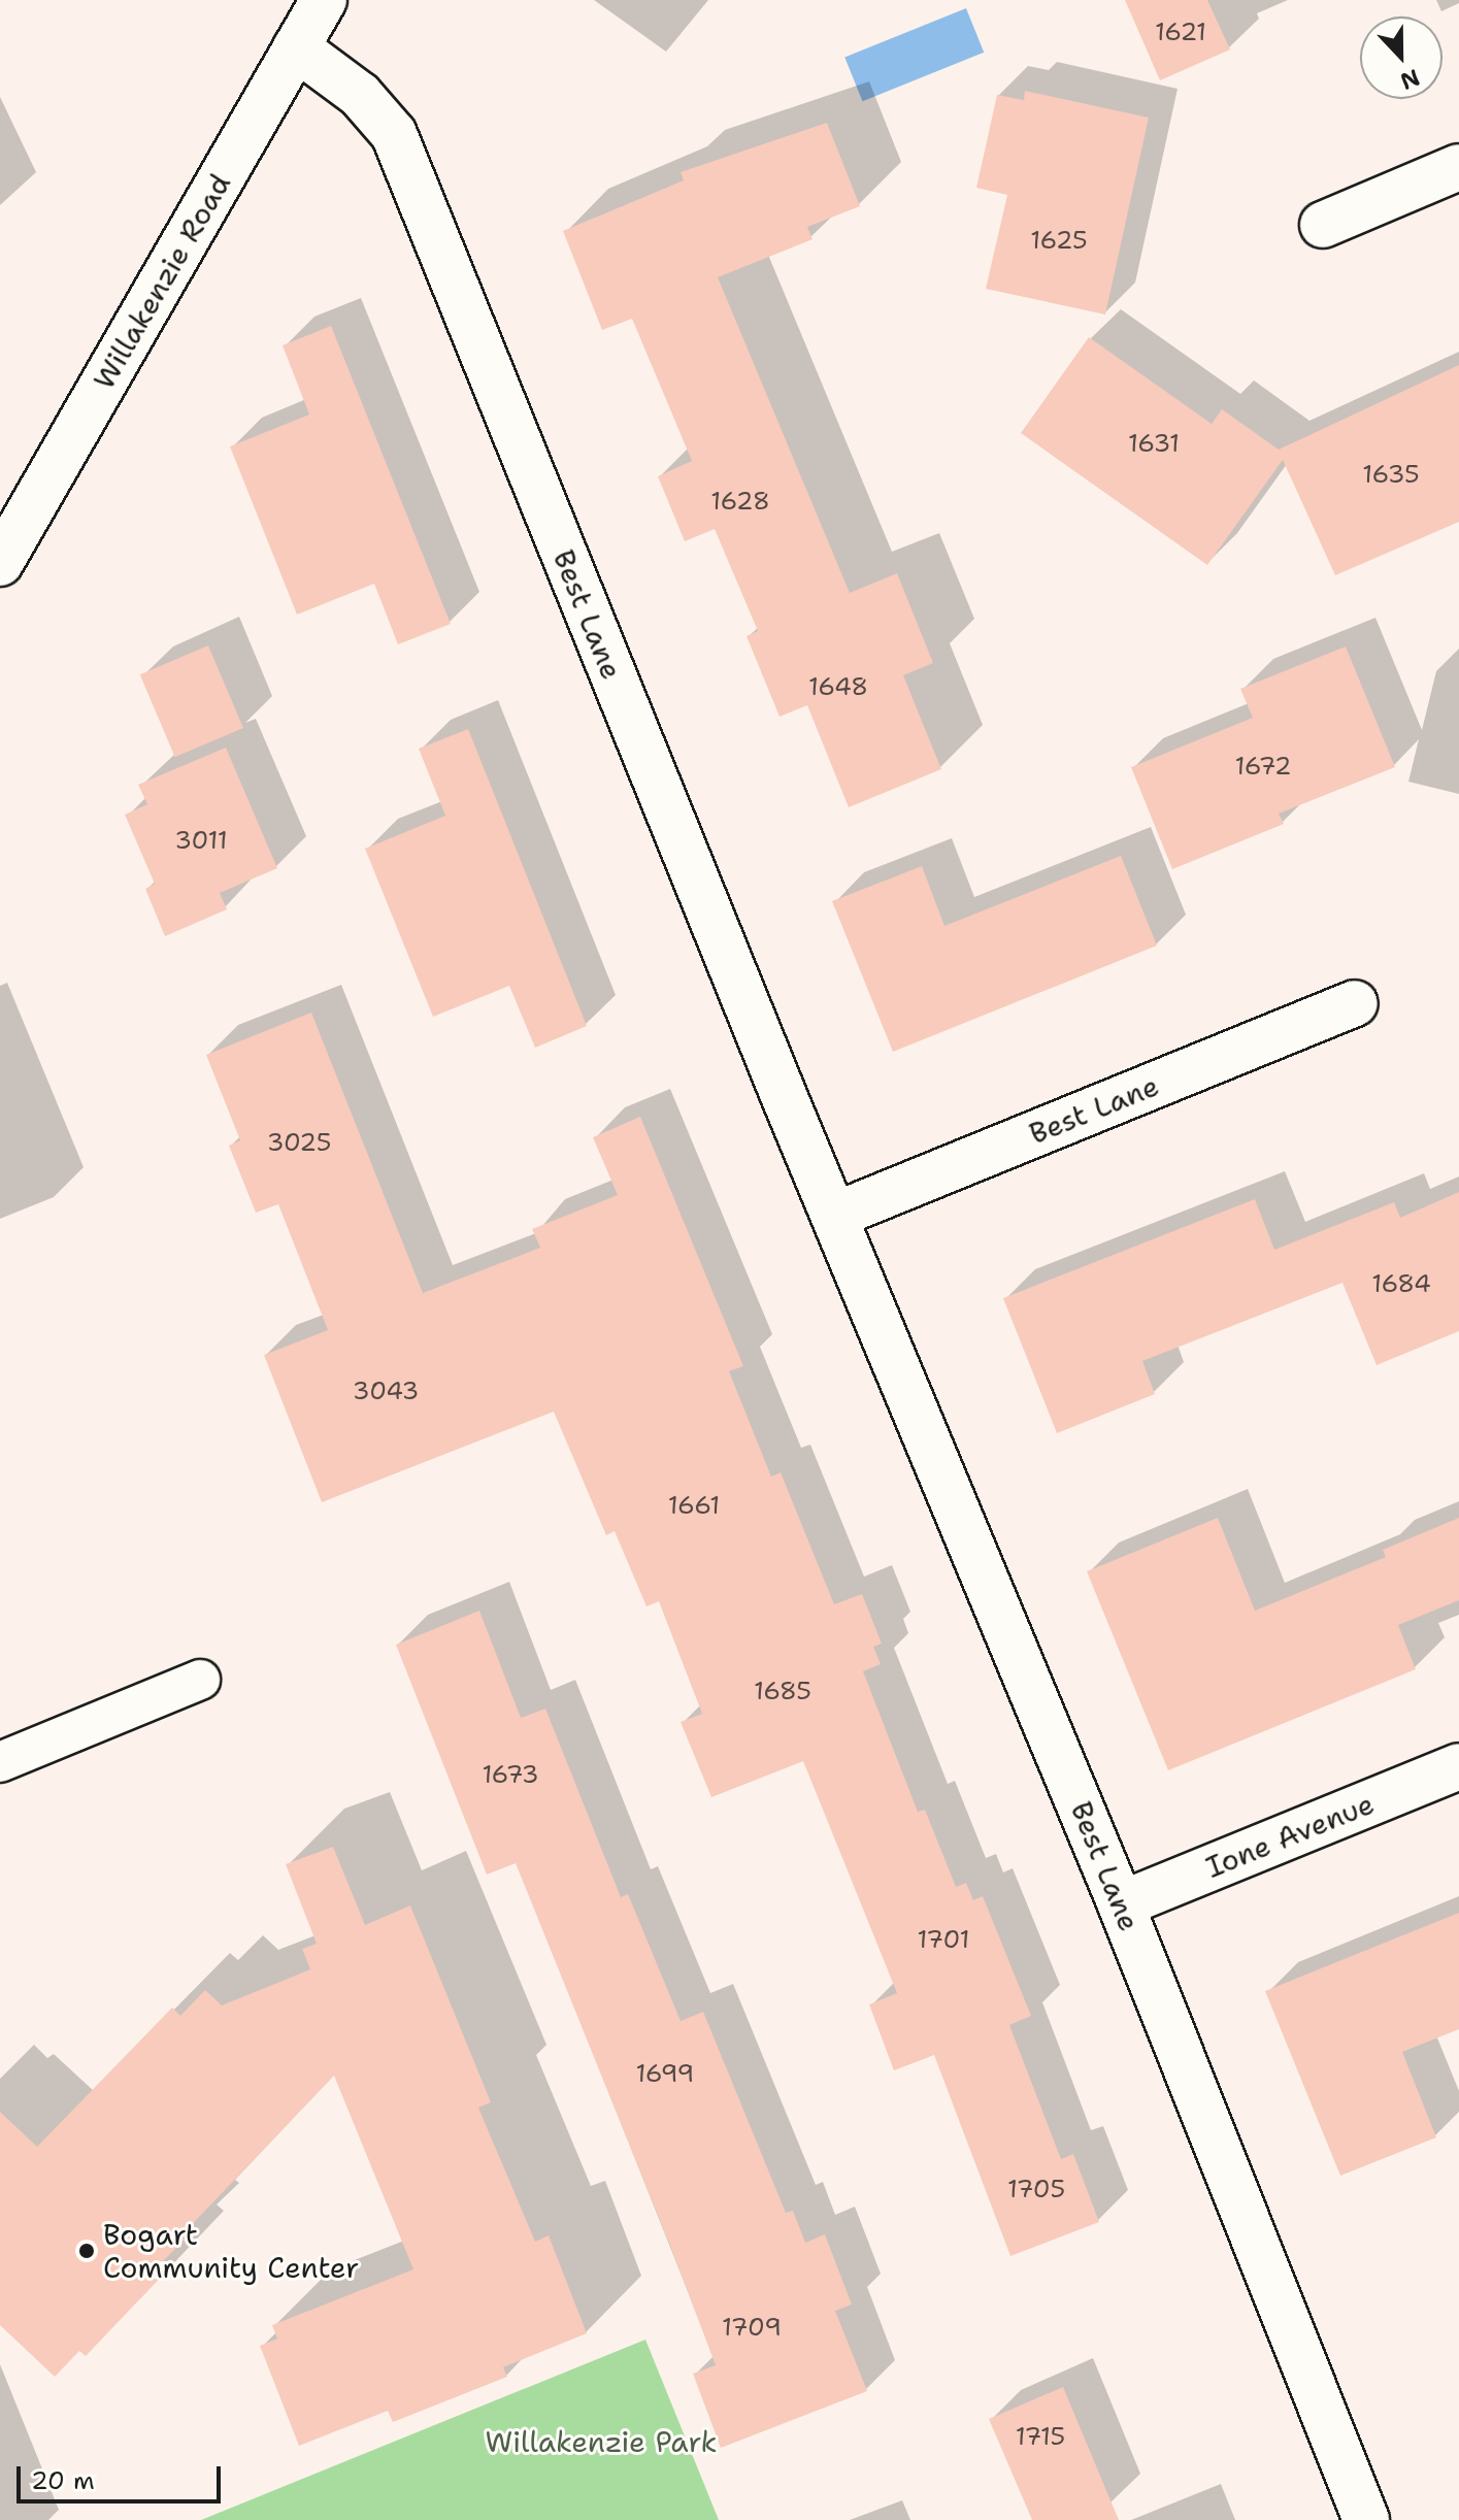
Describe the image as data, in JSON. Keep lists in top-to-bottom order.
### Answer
{
  "streets": {
    "street": ["Willakenzie Road", "Best Lane", "Ione Avenue"]
  },
  "crossings": [
    ["Willakenzie Road", "Best Lane"],
    ["Best Lane", "Ione Avenue"]
  ],
  "parks": ["Willakenzie Park"],
  "places": ["Bogart Community Center"],
  "house_numbers": [
    "1621",
    "1625",
    "1631",
    "1635",
    "1628",
    "1648",
    "1672",
    "3011",
    "3025",
    "1684",
    "3043",
    "1661",
    "1685",
    "1673",
    "1701",
    "1699",
    "1705",
    "1709",
    "1715"
  ],
  "scale_bar": "20 m",
  "north": "bottom"
}
